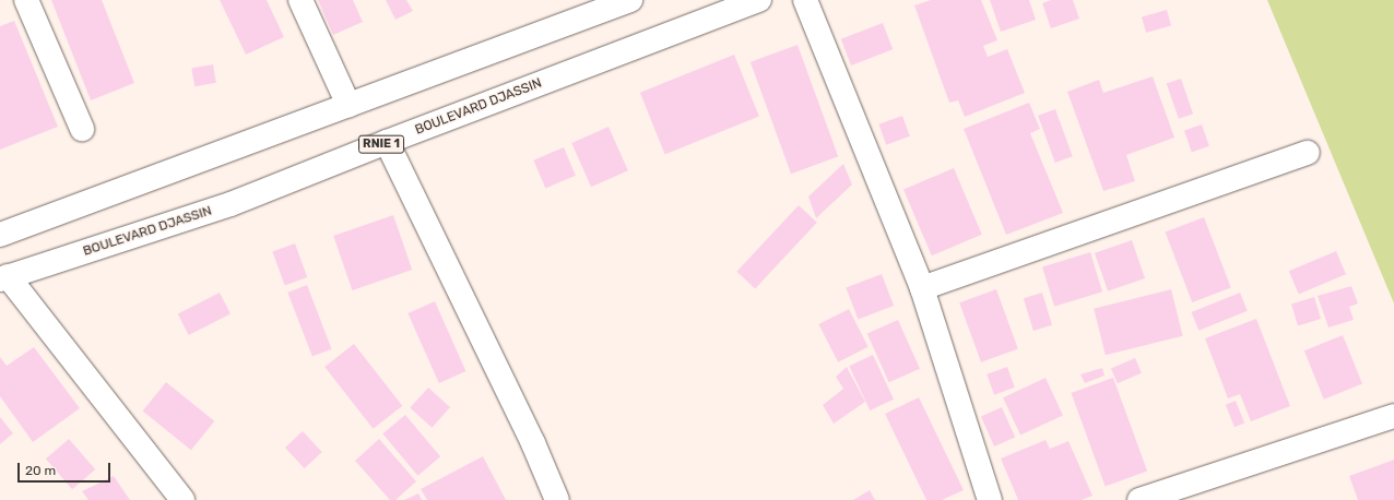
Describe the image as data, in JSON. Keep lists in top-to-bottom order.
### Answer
{
  "streets": {
    "main road": ["BOULEVARD DJASSIN", "RNIE 1"]
  },
  "scale_bar": "20 m"
}
